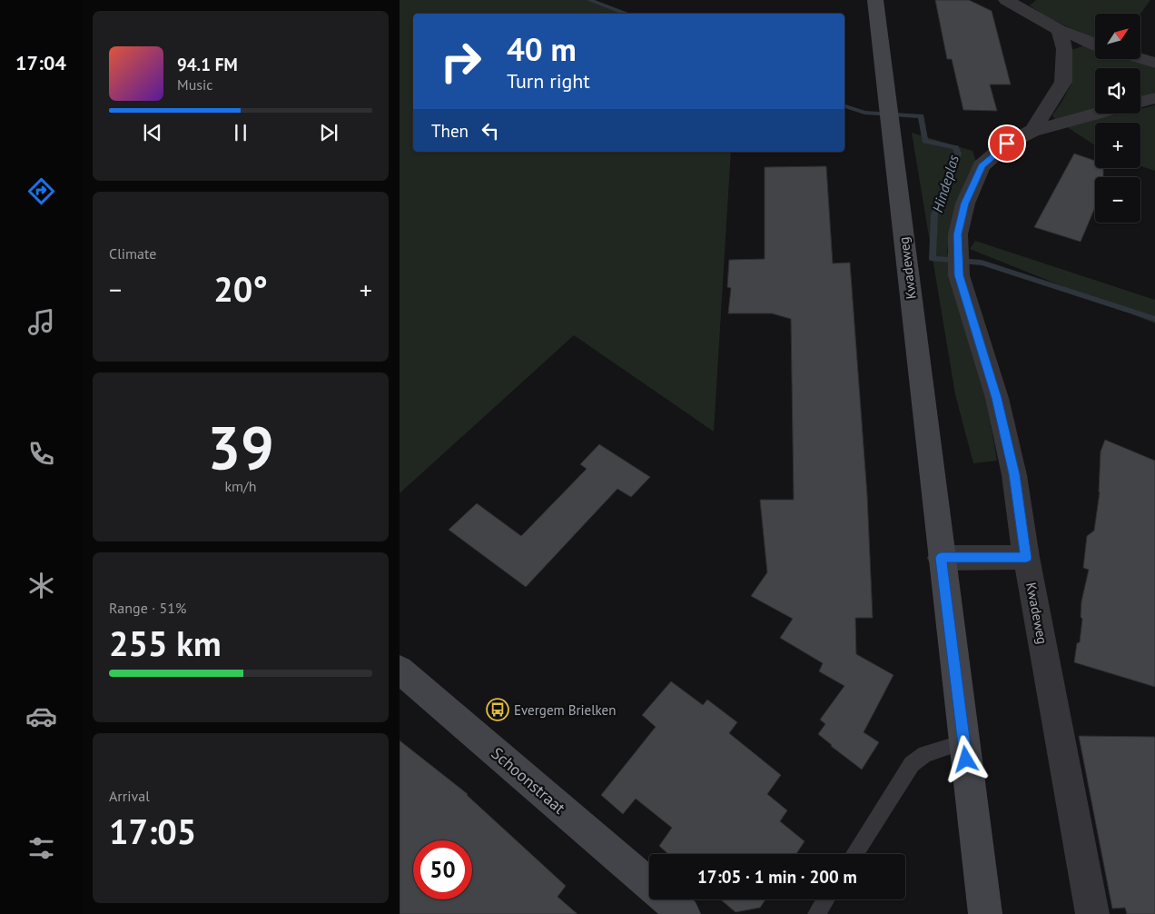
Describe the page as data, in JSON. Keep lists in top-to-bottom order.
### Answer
{
  "streets": {
    "main road": ["Kwadeweg", "Schoonstraat"]
  },
  "water": ["Hindeplas"],
  "places": {
    "bus stop": ["Evergem Brielken"]
  },
  "north": "top right",
  "page": {
    "tabs": "17:04",
    "map_buttons": ["+", "−"],
    "turn": ["40 m", "Turn right"],
    "song": ["94.1 FM", "Music"],
    "then": "Then",
    "tile": [
      "Climate",
      ["39", "km/h"],
      ["Range · 51%", "255 km"],
      ["Arrival", "17:05"]
    ],
    "heat": ["−", "20°", "+"],
    "limit": "50",
    "trip": "17:05 · 1 min · 200 m"
  }
}
